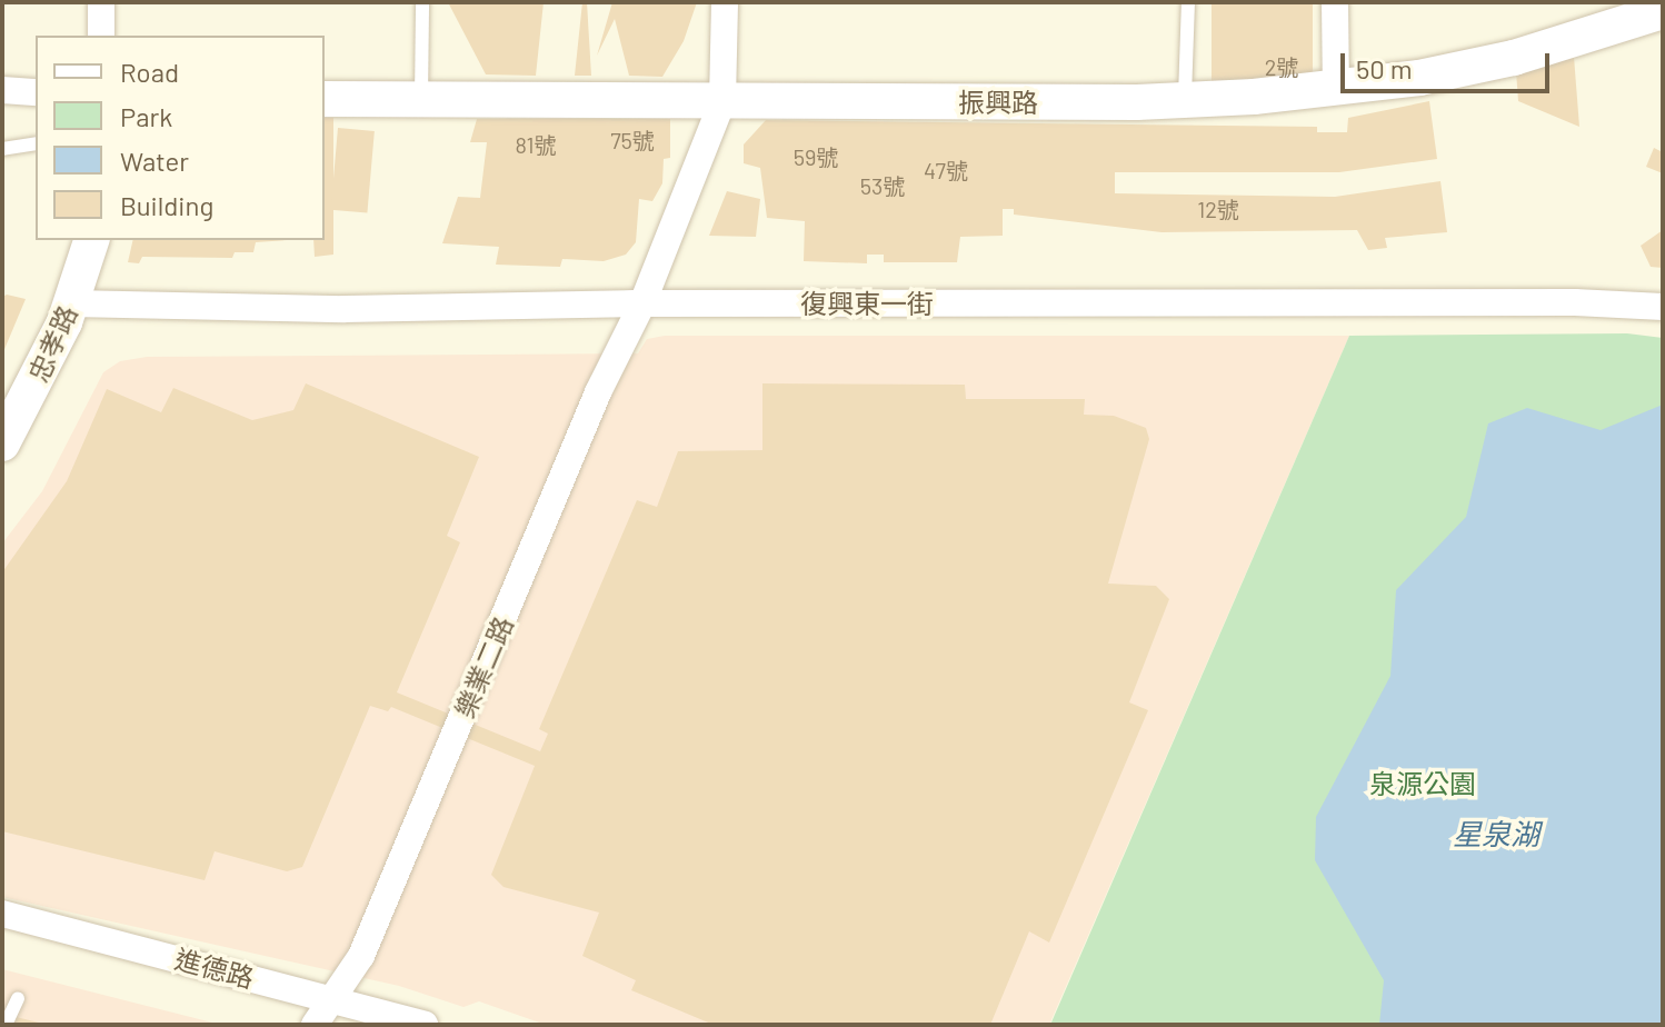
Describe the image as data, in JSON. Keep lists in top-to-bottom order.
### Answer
{
  "streets": {
    "main road": ["振興路", "忠孝路"],
    "street": ["復興東一街", "樂業二路", "進德路"]
  },
  "crossings": [
    ["振興路", "樂業二路"],
    ["復興東一街", "忠孝路"],
    ["復興東一街", "樂業二路"],
    ["樂業二路", "進德路"]
  ],
  "water": ["星泉湖"],
  "parks": ["泉源公園"],
  "house_numbers": [
    "2號",
    "75號",
    "81號",
    "59號",
    "47號",
    "53號",
    "12號"
  ],
  "legend": [
    "Road",
    "Park",
    "Water",
    "Building"
  ],
  "scale_bar": "50 m"
}
